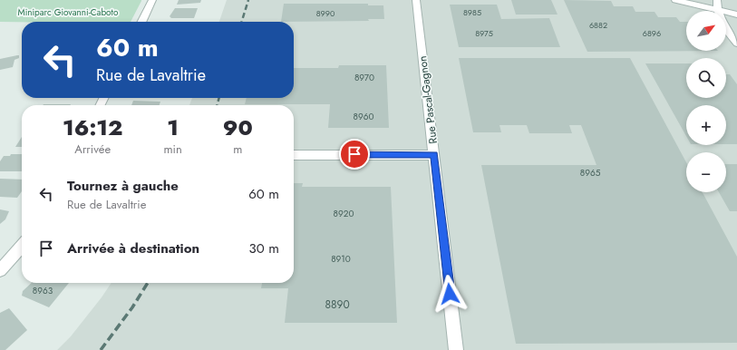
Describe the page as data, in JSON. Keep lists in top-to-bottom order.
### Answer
{
  "streets": {
    "street": ["Rue Pascal-Gagnon"]
  },
  "parks": ["Miniparc Giovanni-Caboto"],
  "house_numbers": [
    "8985",
    "8990",
    "6882",
    "8975",
    "6896",
    "8970",
    "8960",
    "8965",
    "8920",
    "8910",
    "8963",
    "8890"
  ],
  "north": "top right",
  "page": {
    "map_buttons": ["+", "−"],
    "turn": ["60 m", "Rue de Lavaltrie"],
    "eta": [
      "16:12",
      "Arrivée",
      "1",
      "min",
      "90",
      "m"
    ],
    "list": [
      {
        "name": "Tournez à gauche",
        "note": "Rue de Lavaltrie",
        "value": "60 m"
      },
      {
        "name": "Arrivée à destination",
        "value": "30 m"
      }
    ]
  }
}
